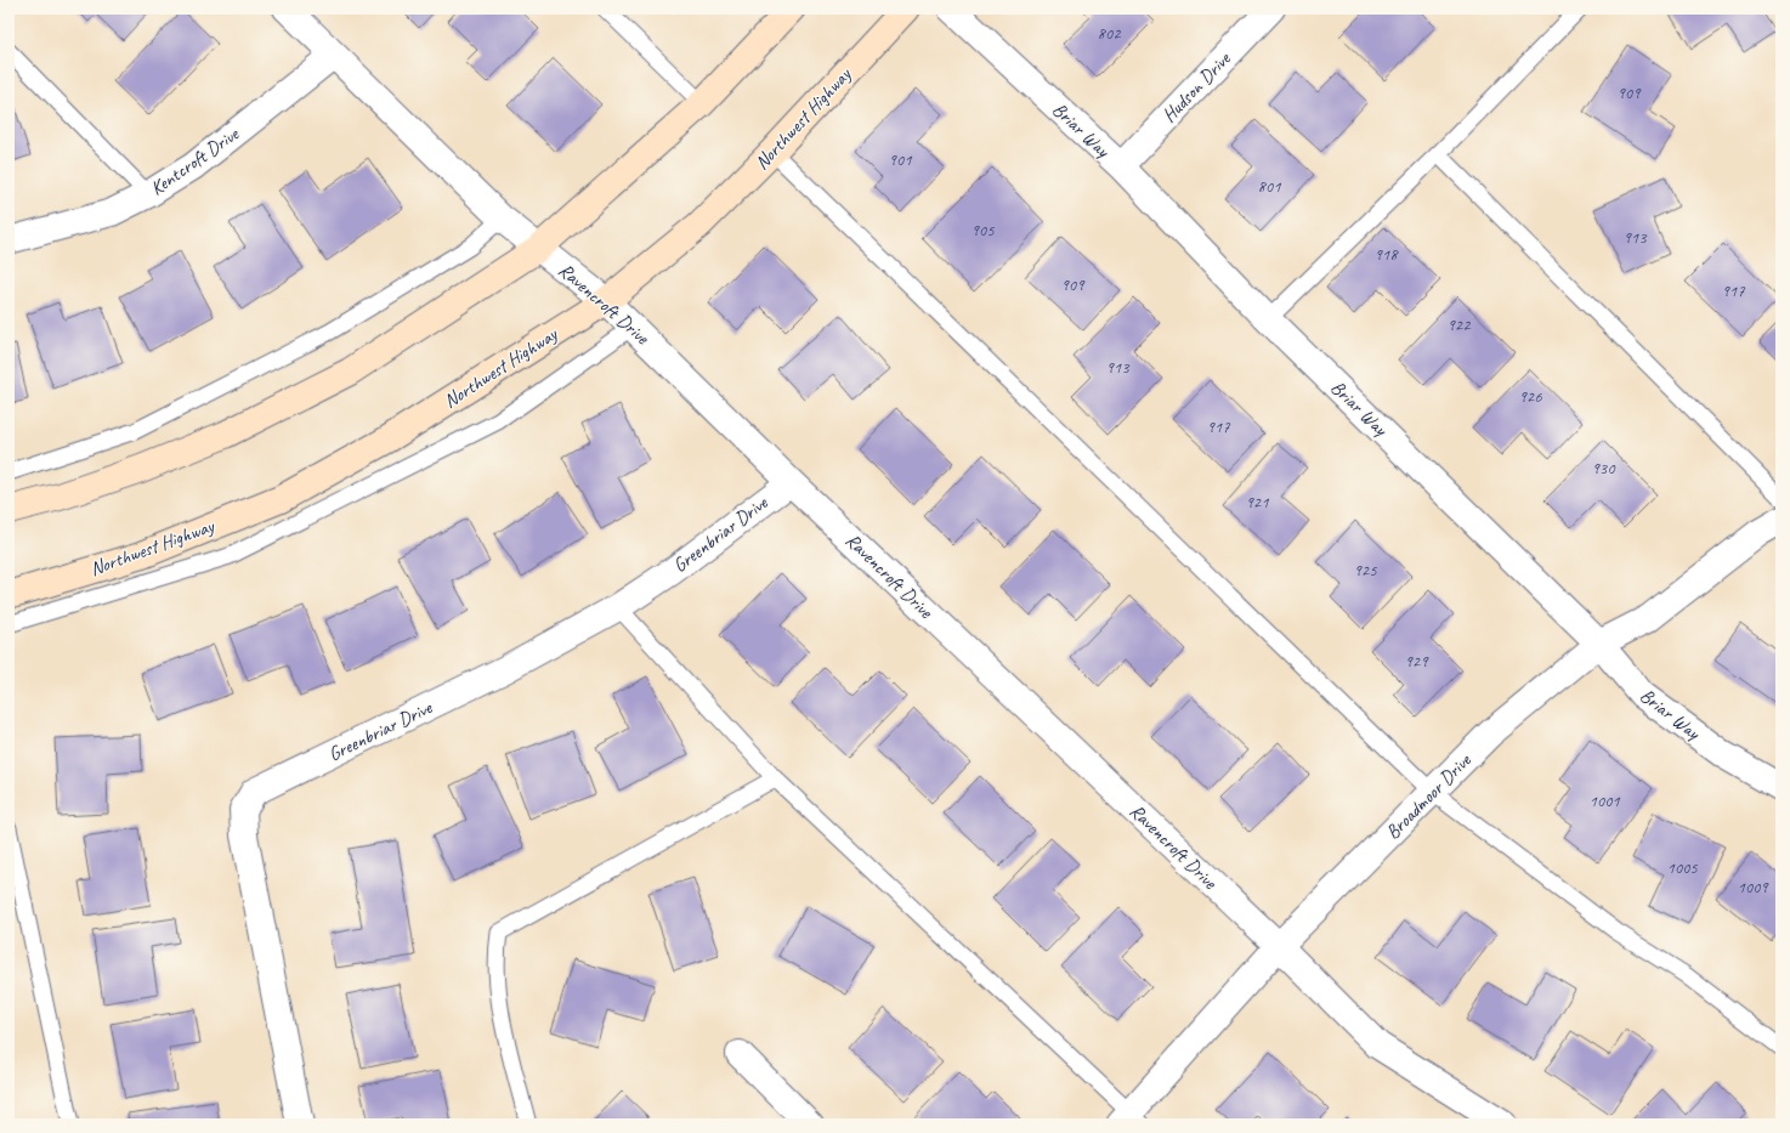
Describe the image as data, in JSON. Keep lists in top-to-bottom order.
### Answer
{
  "streets": {
    "main road": ["Northwest Highway"],
    "street": [
      "Hudson Drive",
      "Briar Way",
      "Kentcroft Drive",
      "Ravencroft Drive",
      "Greenbriar Drive",
      "Broadmoor Drive"
    ]
  },
  "crossings": [
    ["Hudson Drive", "Briar Way"],
    ["Northwest Highway", "Ravencroft Drive"],
    ["Briar Way", "Broadmoor Drive"],
    ["Kentcroft Drive", "Ravencroft Drive"],
    ["Ravencroft Drive", "Greenbriar Drive"],
    ["Ravencroft Drive", "Broadmoor Drive"]
  ],
  "house_numbers": [
    "802",
    "909",
    "901",
    "801",
    "905",
    "913",
    "918",
    "909",
    "917",
    "922",
    "913",
    "926",
    "917",
    "930",
    "921",
    "925",
    "929",
    "1001",
    "1005",
    "1009"
  ]
}
